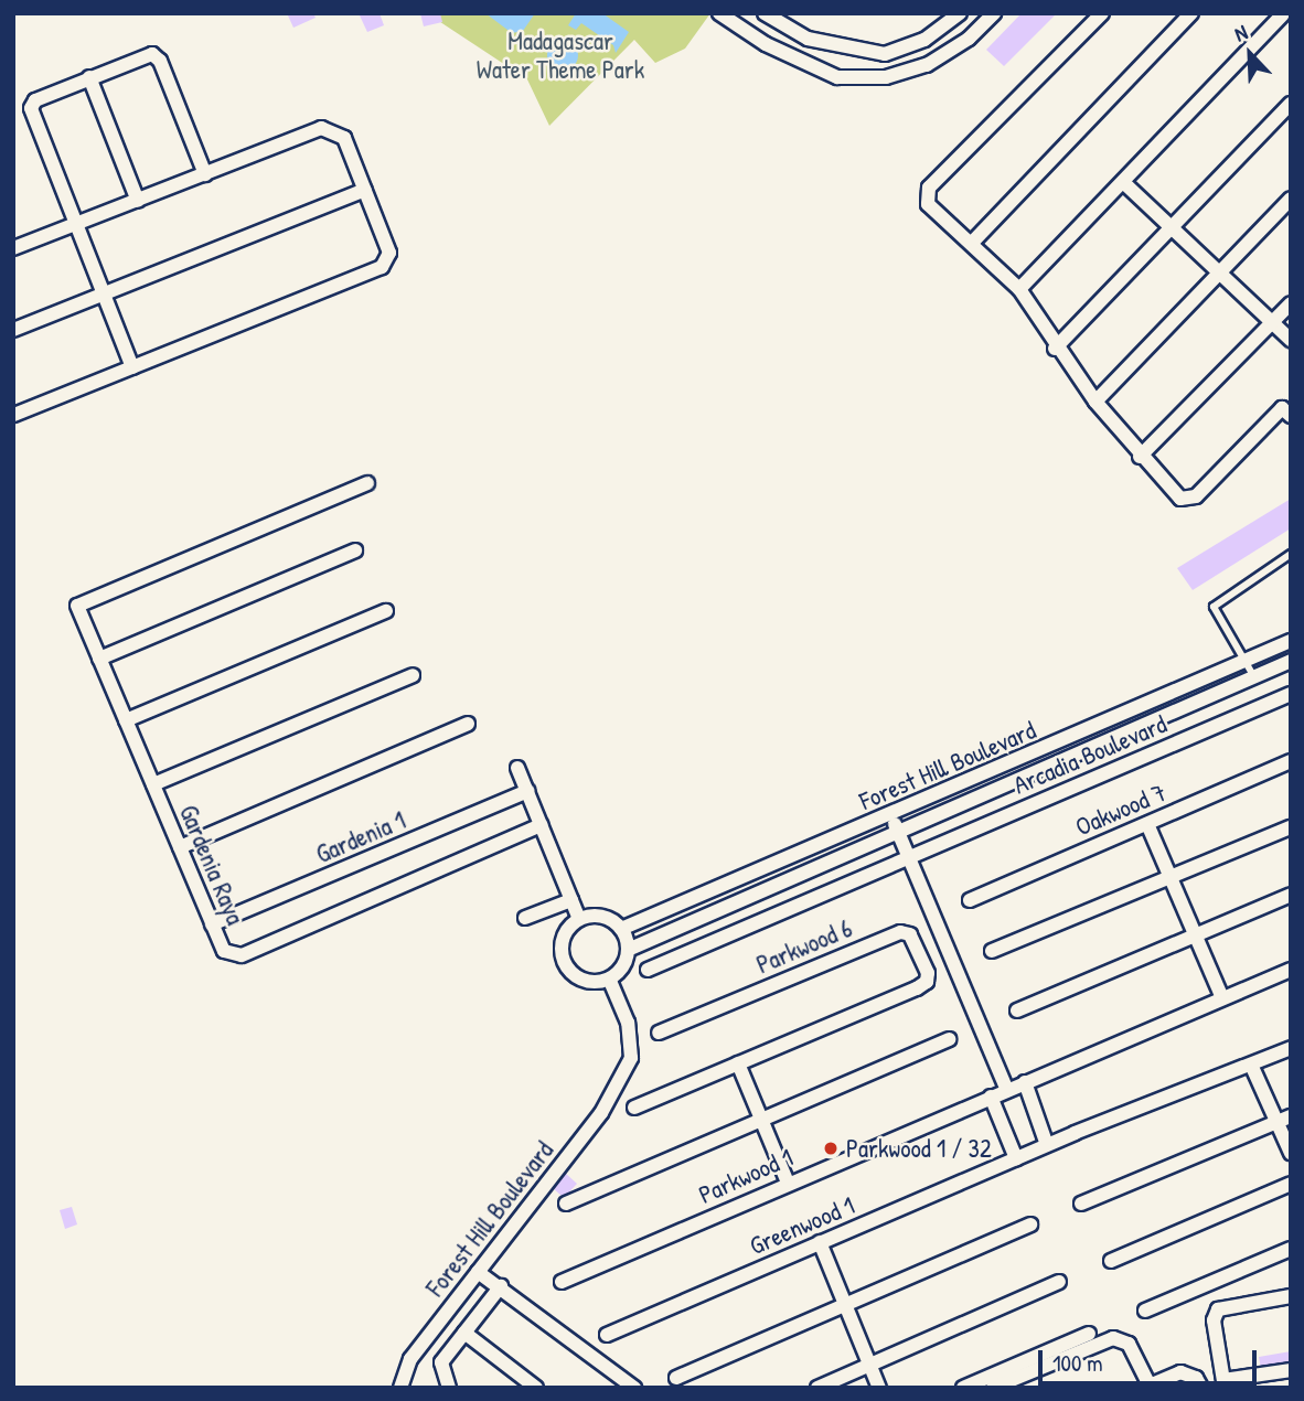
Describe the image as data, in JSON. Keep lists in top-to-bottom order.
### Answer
{
  "streets": {
    "street": [
      "Arcadia Boulevard",
      "Forest Hill Boulevard",
      "Oakwood 7",
      "Gardenia 1",
      "Gardenia Raya",
      "Parkwood 6",
      "Parkwood 1",
      "Greenwood 1"
    ]
  },
  "crossings": [
    ["Gardenia 1", "Gardenia Raya"]
  ],
  "parks": ["Madagascar Water Theme Park"],
  "places": ["Parkwood 1 / 32"],
  "scale_bar": "100 m",
  "north": "top left"
}
